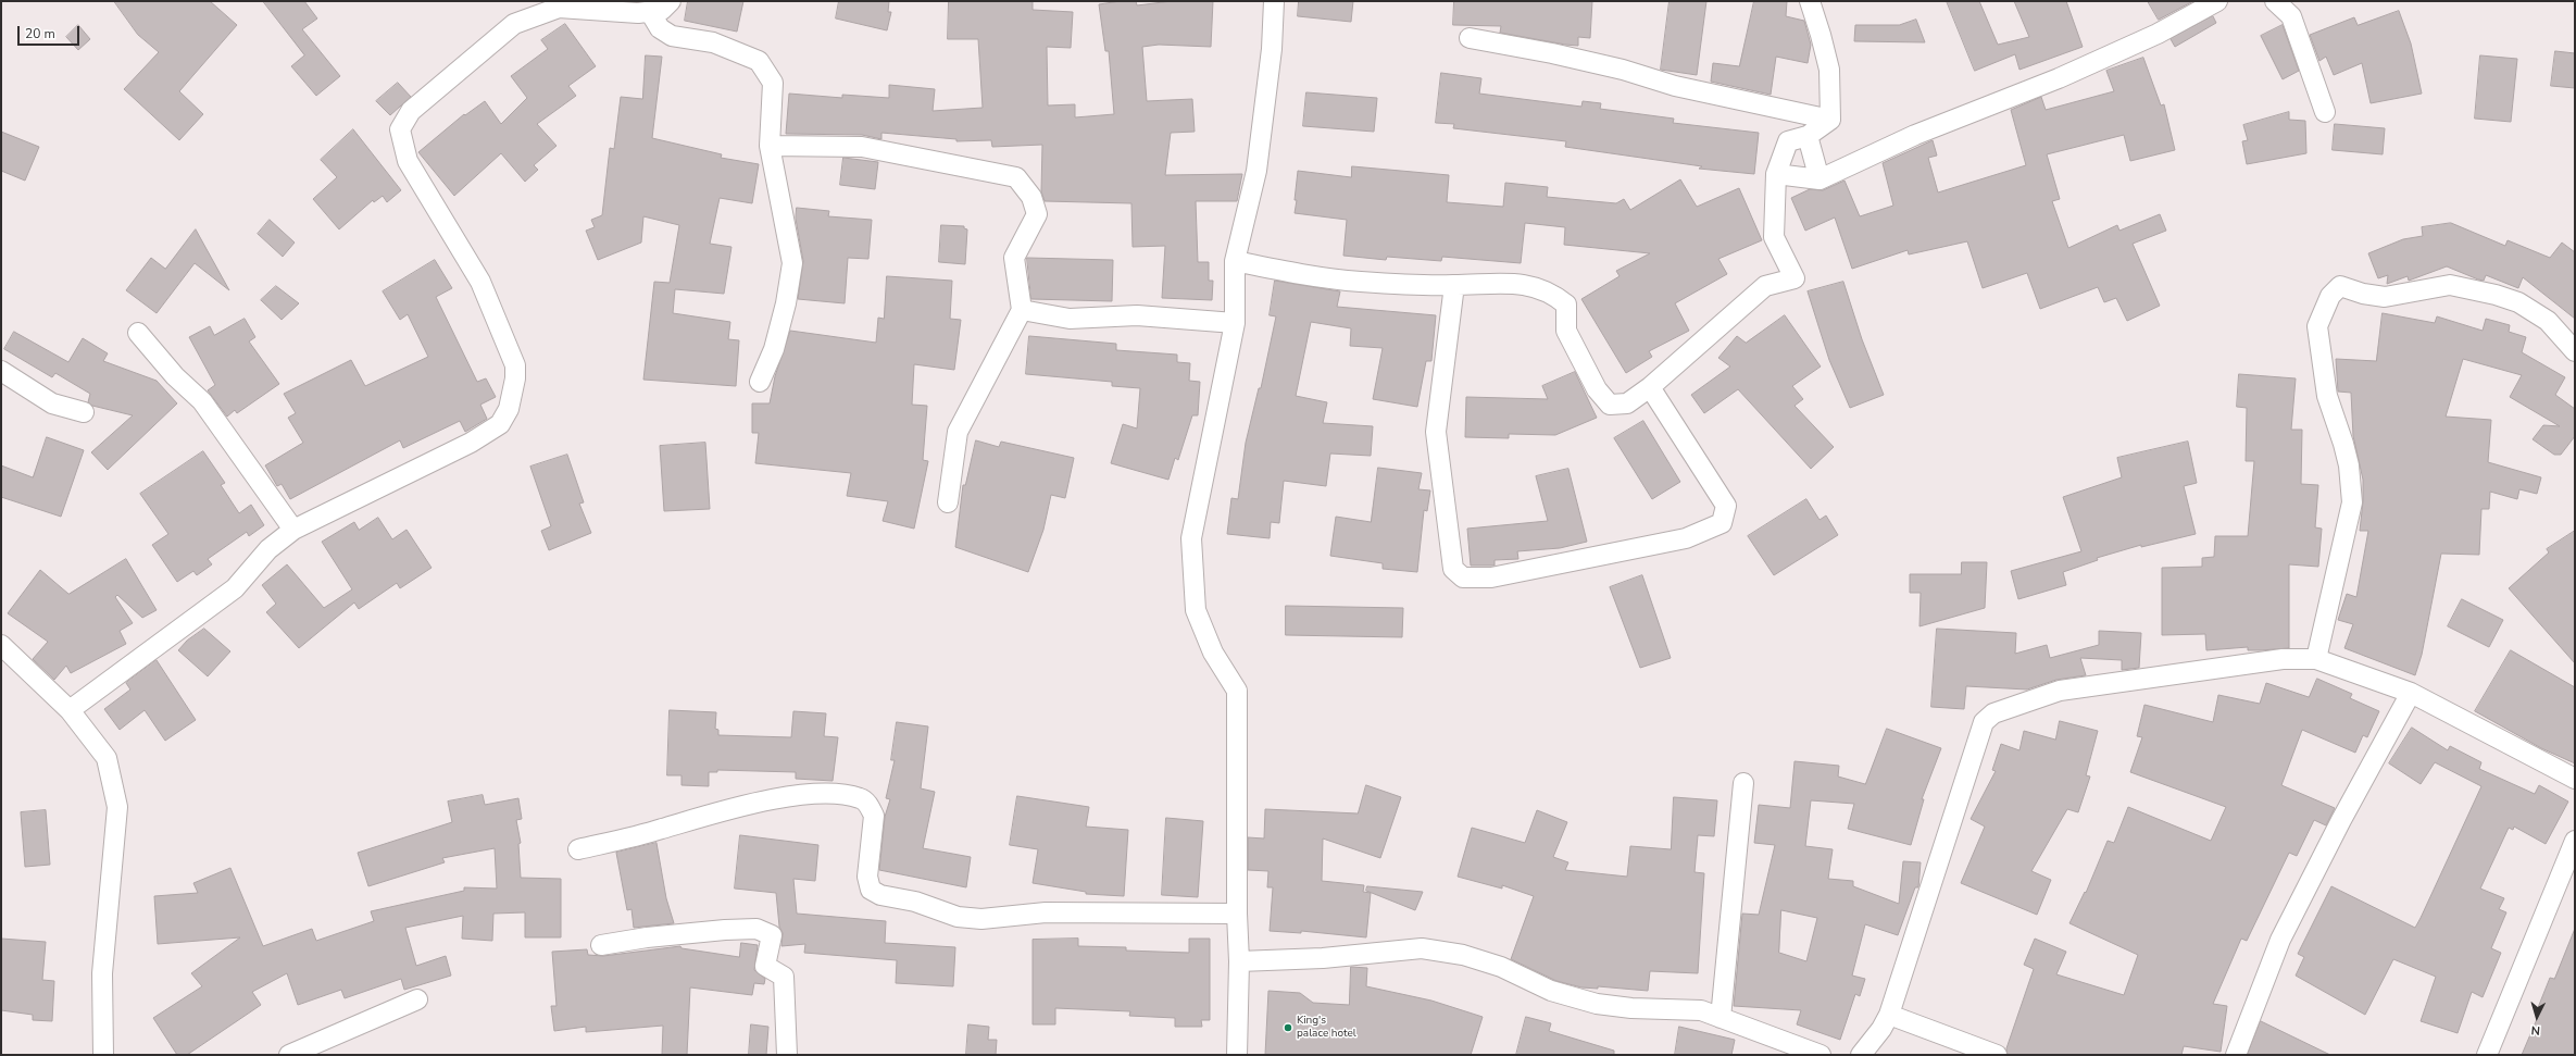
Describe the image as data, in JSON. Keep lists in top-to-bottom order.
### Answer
{
  "places": ["King's palace hotel"],
  "scale_bar": "20 m",
  "north": "bottom"
}
